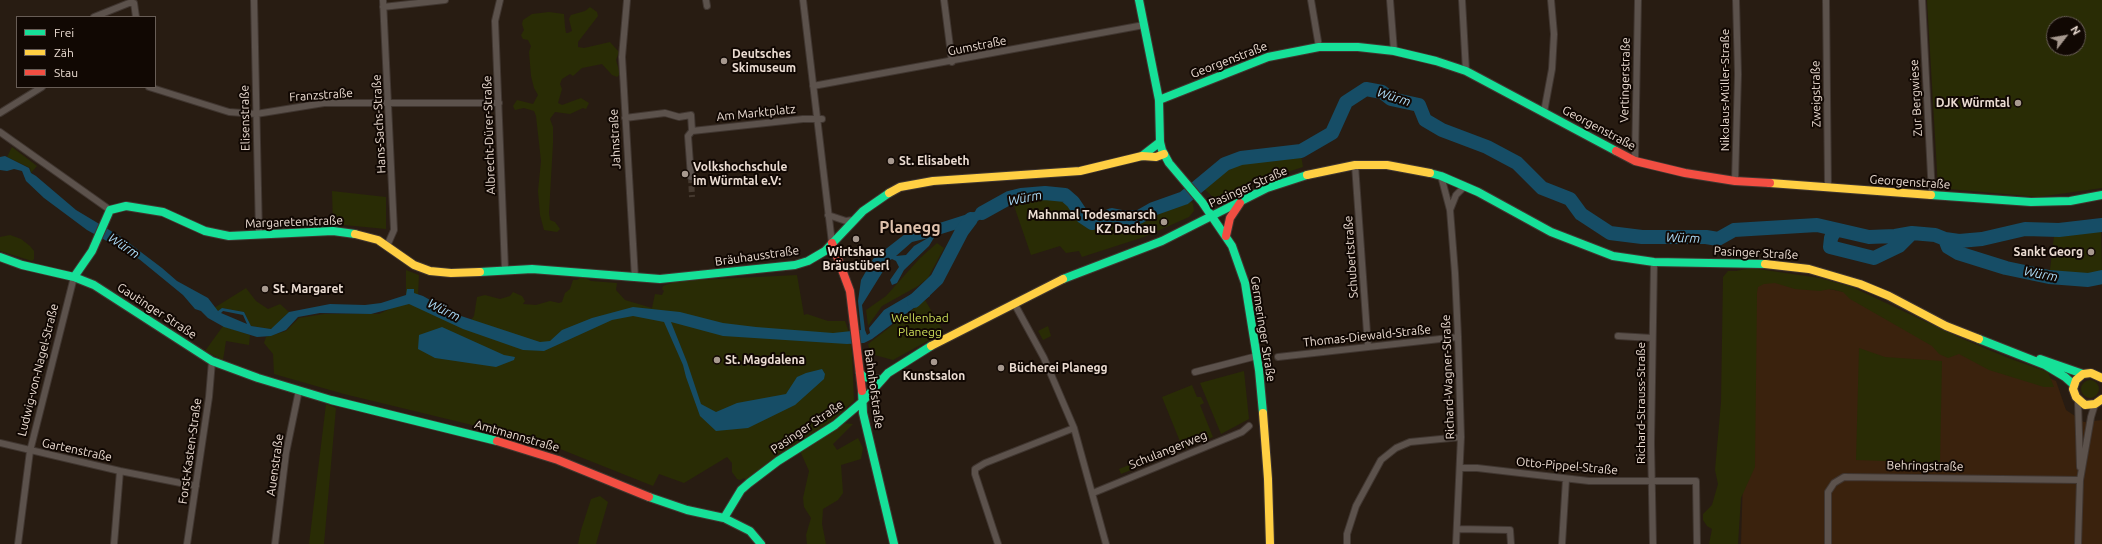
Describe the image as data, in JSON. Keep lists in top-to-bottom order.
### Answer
{
  "streets": {
    "main road": [
      "Georgenstraße",
      "Pasinger Straße",
      "Margaretenstraße",
      "Bräuhausstraße",
      "Gautinger Straße",
      "Germeringer Straße",
      "Ludwig-von-Nagel-Straße",
      "Bahnhofstraße",
      "Amtmannstraße"
    ],
    "street": [
      "Gumstraße",
      "Vertingerstraße",
      "Nikolaus-Müller-Straße",
      "Zweigstraße",
      "Franzstraße",
      "Zur Bergwiese",
      "Am Marktplatz",
      "Elisenstraße",
      "Hans-Sachs-Straße",
      "Albrecht-Dürer-Straße",
      "Jahnstraße",
      "Schubertstraße",
      "Thomas-Diewald-Straße",
      "Richard-Wagner-Straße",
      "Richard-Strauss-Straße",
      "Gartenstraße",
      "Schulangerweg",
      "Forst-Kasten-Straße",
      "Auenstraße",
      "Otto-Pippel-Straße",
      "Behringstraße"
    ]
  },
  "crossings": [
    ["Gumstraße", "Germeringer Straße"],
    ["Gumstraße", "Bahnhofstraße"],
    ["Georgenstraße", "Vertingerstraße"],
    ["Georgenstraße", "Nikolaus-Müller-Straße"],
    ["Georgenstraße", "Zweigstraße"],
    ["Georgenstraße", "Zur Bergwiese"],
    ["Georgenstraße", "Germeringer Straße"],
    ["Franzstraße", "Elisenstraße"],
    ["Franzstraße", "Hans-Sachs-Straße"],
    ["Franzstraße", "Albrecht-Dürer-Straße"],
    ["Am Marktplatz", "Bahnhofstraße"],
    ["Elisenstraße", "Margaretenstraße"],
    ["Hans-Sachs-Straße", "Margaretenstraße"],
    ["Albrecht-Dürer-Straße", "Margaretenstraße"],
    ["Jahnstraße", "Margaretenstraße"],
    ["Jahnstraße", "Bräuhausstraße"],
    ["Pasinger Straße", "Schubertstraße"],
    ["Pasinger Straße", "Germeringer Straße"],
    ["Pasinger Straße", "Richard-Wagner-Straße"],
    ["Pasinger Straße", "Bahnhofstraße"],
    ["Pasinger Straße", "Richard-Strauss-Straße"],
    ["Pasinger Straße", "Amtmannstraße"],
    ["Margaretenstraße", "Bräuhausstraße"],
    ["Margaretenstraße", "Ludwig-von-Nagel-Straße"],
    ["Bräuhausstraße", "Germeringer Straße"],
    ["Bräuhausstraße", "Bahnhofstraße"],
    ["Schubertstraße", "Thomas-Diewald-Straße"],
    ["Gautinger Straße", "Ludwig-von-Nagel-Straße"],
    ["Gautinger Straße", "Amtmannstraße"],
    ["Gautinger Straße", "Forst-Kasten-Straße"],
    ["Gautinger Straße", "Auenstraße"],
    ["Thomas-Diewald-Straße", "Richard-Wagner-Straße"],
    ["Ludwig-von-Nagel-Straße", "Gartenstraße"],
    ["Richard-Wagner-Straße", "Otto-Pippel-Straße"],
    ["Richard-Strauss-Straße", "Otto-Pippel-Straße"],
    ["Amtmannstraße", "Auenstraße"],
    ["Gartenstraße", "Forst-Kasten-Straße"]
  ],
  "districts": ["Planegg"],
  "water": ["Würm"],
  "parks": ["Wellenbad Planegg"],
  "places": [
    "Deutsches Skimuseum",
    "DJK Würmtal",
    "St. Elisabeth",
    "Volkshochschule im Würmtal e.V:",
    "Mahnmal Todesmarsch KZ Dachau",
    "Wirtshaus Bräustüberl",
    "Sankt Georg",
    "St. Margaret",
    "St. Magdalena",
    "Kunstsalon",
    "Bücherei Planegg"
  ],
  "legend": ["Frei", "Zäh", "Stau"],
  "north": "top right"
}
